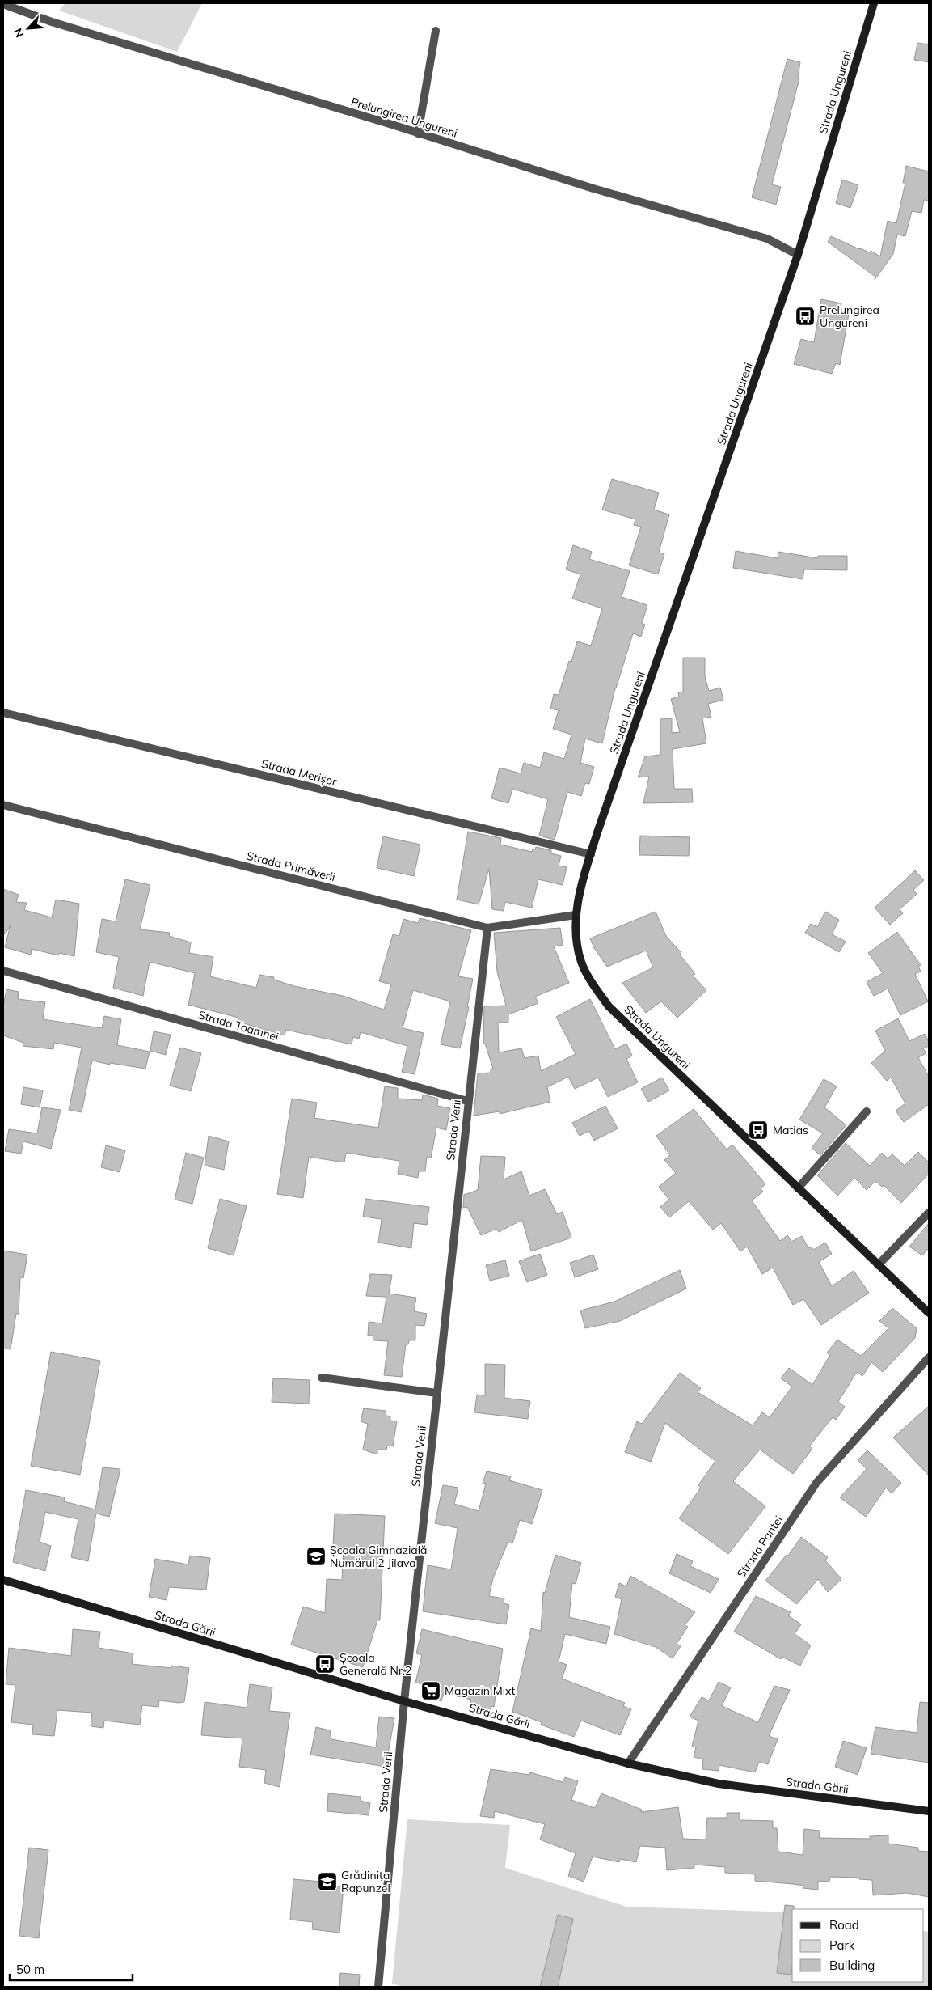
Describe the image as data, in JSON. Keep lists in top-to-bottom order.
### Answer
{
  "streets": {
    "main road": ["Strada Ungureni", "Strada Gării"],
    "street": [
      "Prelungirea Ungureni",
      "Strada Merișor",
      "Strada Primăverii",
      "Strada Toamnei",
      "Strada Verii",
      "Strada Pantei"
    ]
  },
  "crossings": [
    ["Strada Ungureni", "Prelungirea Ungureni"],
    ["Strada Ungureni", "Strada Merișor"],
    ["Strada Ungureni", "Strada Primăverii"],
    ["Strada Primăverii", "Strada Verii"],
    ["Strada Toamnei", "Strada Verii"],
    ["Strada Verii", "Strada Gării"],
    ["Strada Pantei", "Strada Gării"]
  ],
  "places": {
    "bus stop": ["Prelungirea Ungureni", "Matias", "Școala Generală Nr.2"],
    "school or university": ["Școala Gimnazială Numărul 2 Jilava", "Grădinița Rapunzel"],
    "supermarket": ["Magazin Mixt"]
  },
  "legend": ["Road", "Park", "Building"],
  "scale_bar": "50 m",
  "north": "bottom left"
}
